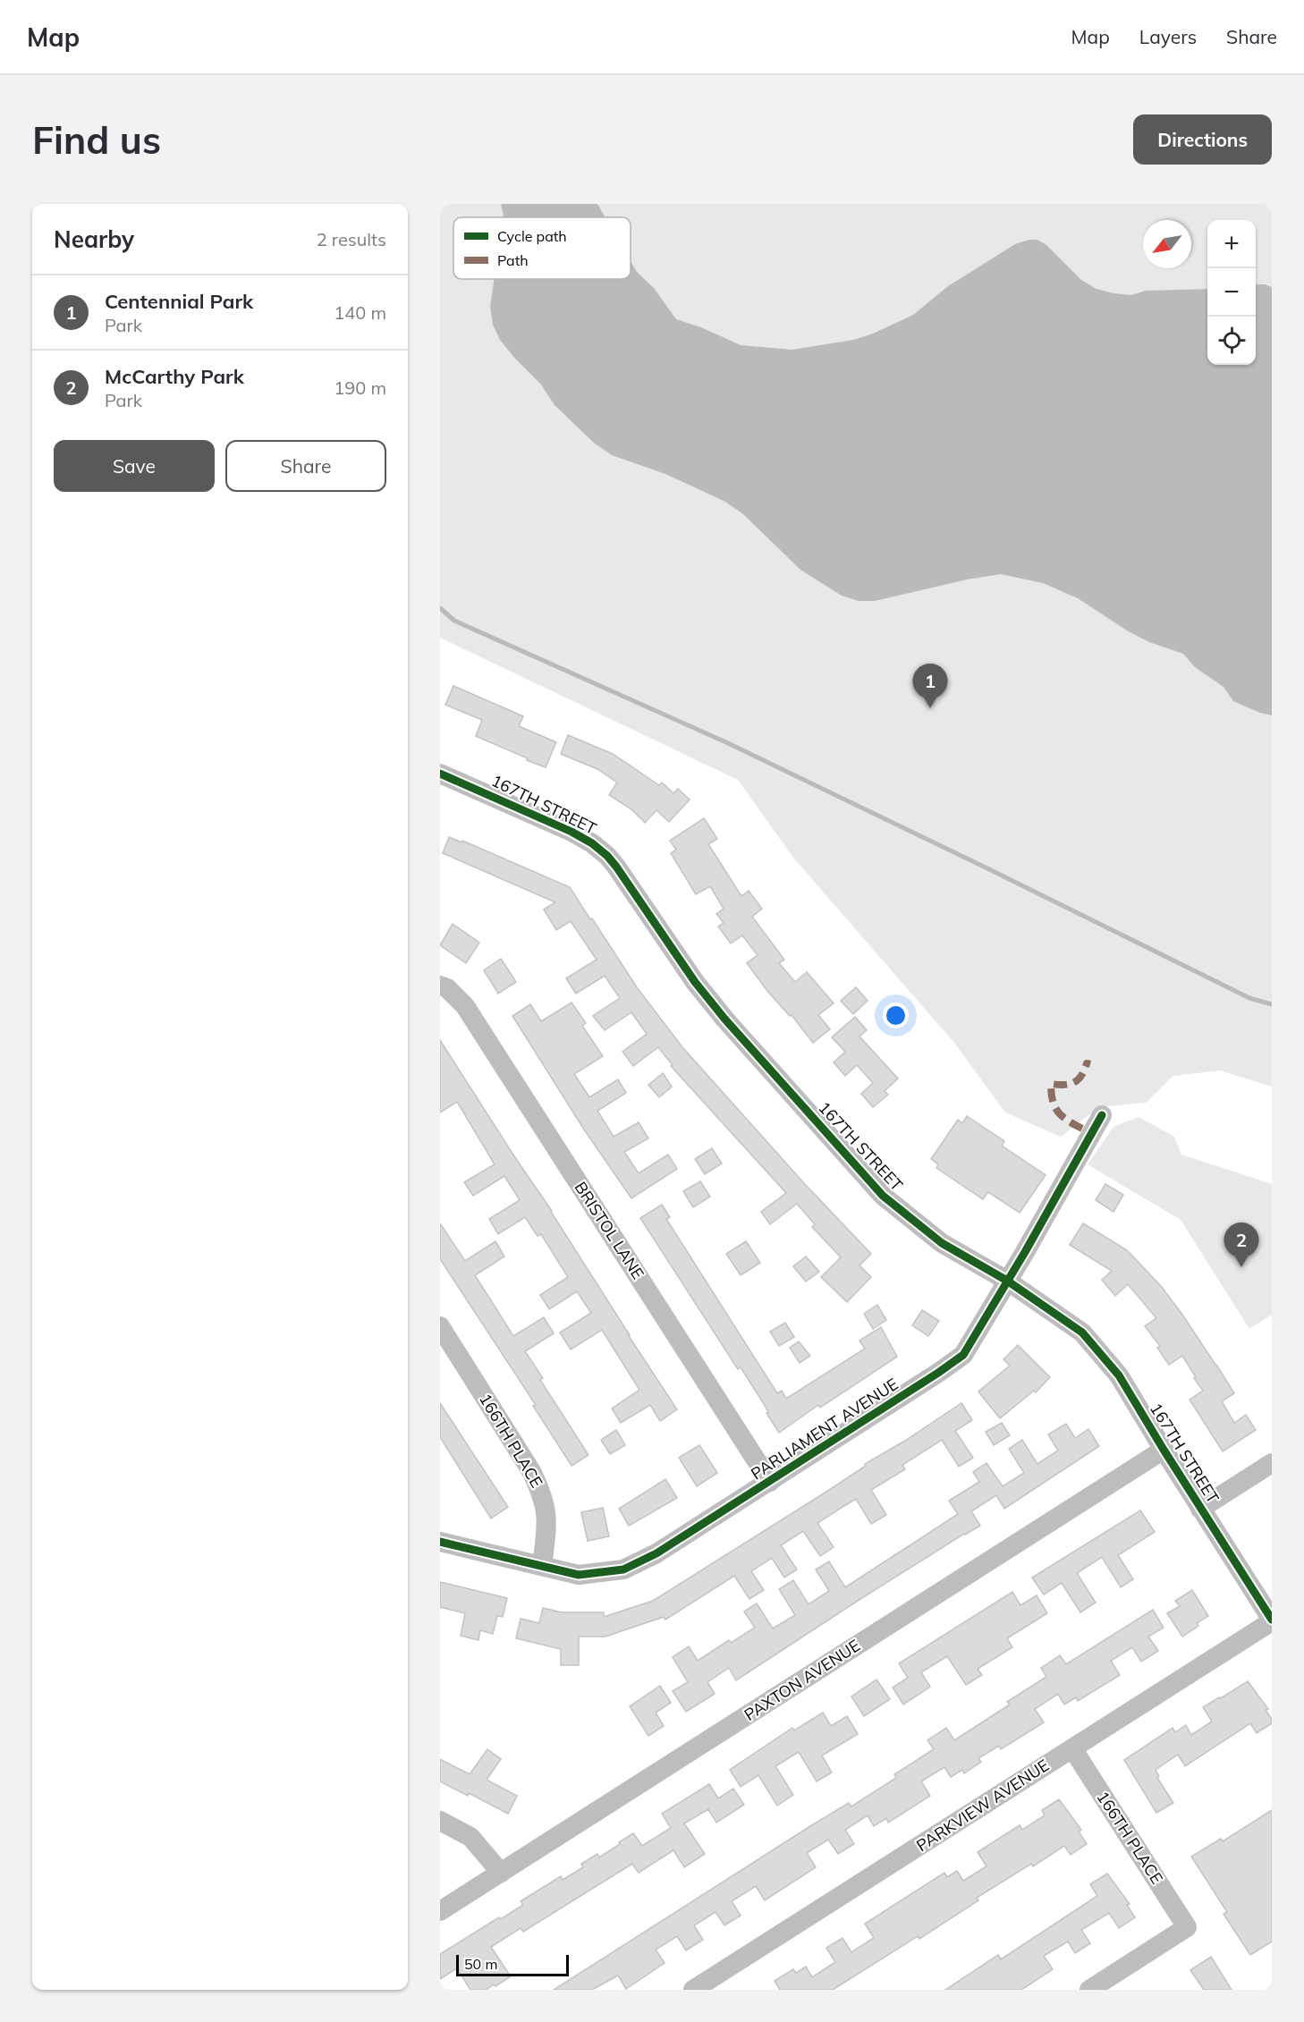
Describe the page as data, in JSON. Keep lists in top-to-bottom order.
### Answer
{
  "streets": {
    "street": [
      "167TH STREET",
      "BRISTOL LANE",
      "PARLIAMENT AVENUE",
      "166TH PLACE",
      "PAXTON AVENUE",
      "PARKVIEW AVENUE"
    ]
  },
  "crossings": [
    ["167TH STREET", "PARLIAMENT AVENUE"],
    ["167TH STREET", "PAXTON AVENUE"],
    ["167TH STREET", "PARKVIEW AVENUE"],
    ["BRISTOL LANE", "PARLIAMENT AVENUE"],
    ["PARLIAMENT AVENUE", "166TH PLACE"],
    ["166TH PLACE", "PARKVIEW AVENUE"]
  ],
  "legend": ["Cycle path", "Path"],
  "scale_bar": "50 m",
  "north": "bottom left",
  "page": {
    "header": "Map",
    "nav": ["Map", "Layers", "Share"],
    "buttons": [
      "Directions",
      ["Save", "Share"]
    ],
    "title": "Find us",
    "heading": ["Nearby", "2 results"],
    "map_buttons": ["+", "−"],
    "list": [
      {
        "mark": "1",
        "name": "Centennial Park",
        "note": "Park",
        "value": "140 m"
      },
      {
        "mark": "2",
        "name": "McCarthy Park",
        "note": "Park",
        "value": "190 m"
      }
    ],
    "pins": ["1", "2"],
    "scale": "50 m"
  }
}
